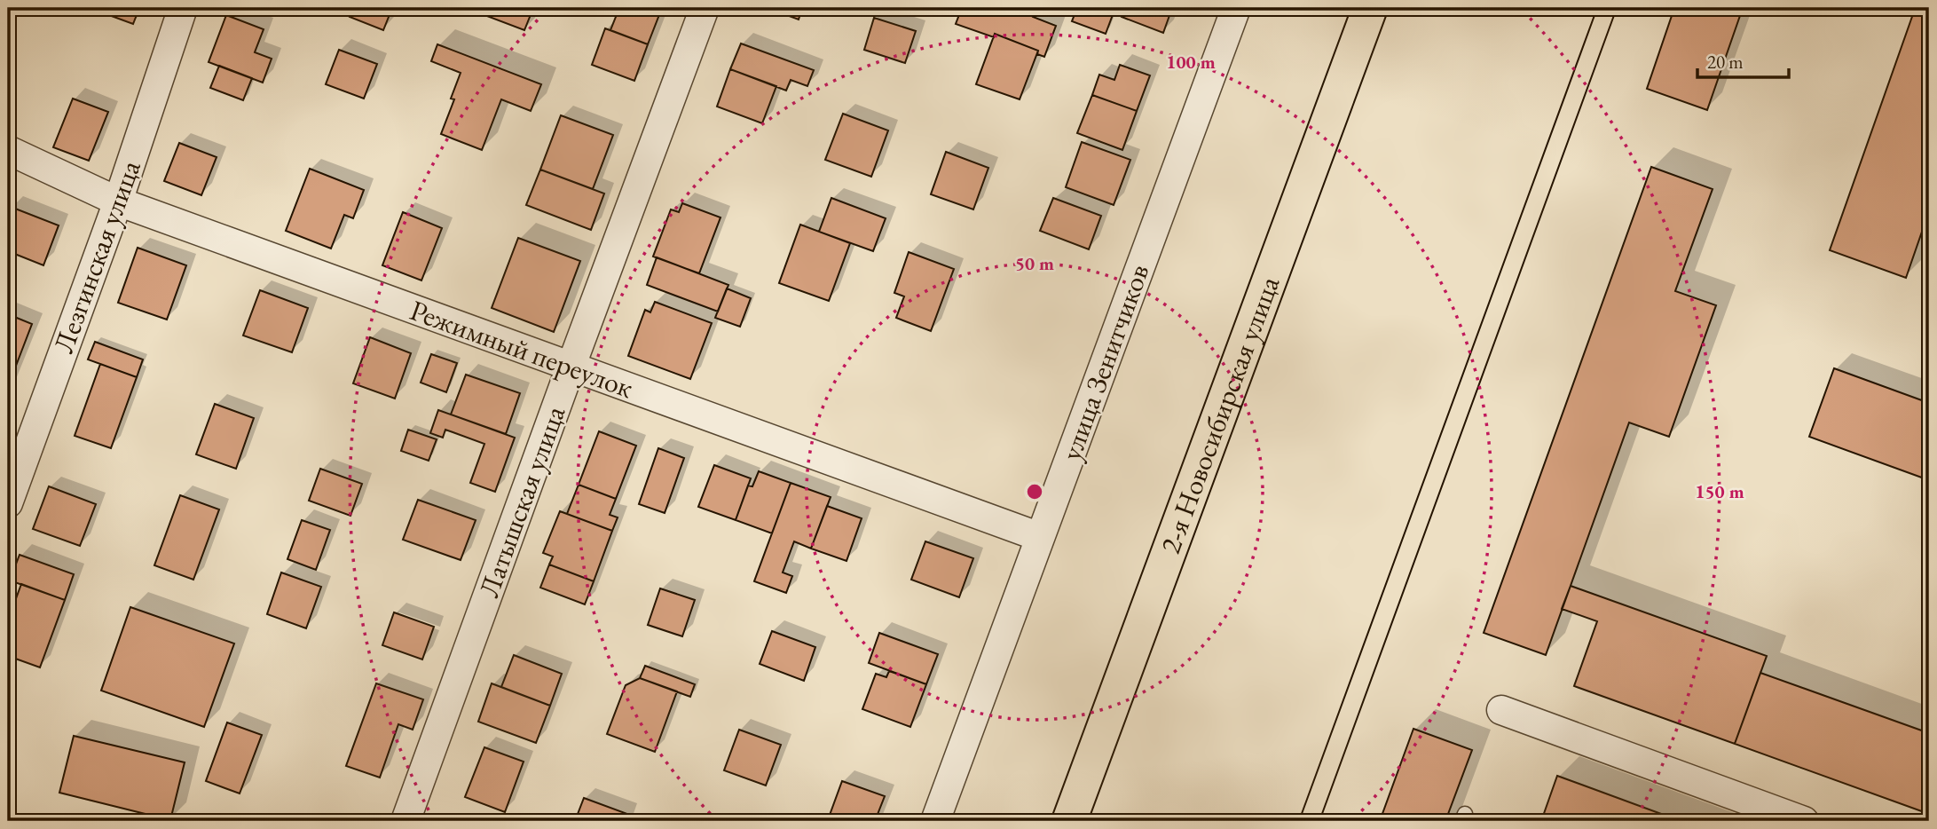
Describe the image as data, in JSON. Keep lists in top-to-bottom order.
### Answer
{
  "streets": {
    "main road": ["2-я Новосибирская улица"],
    "street": [
      "Лезгинская улица",
      "Режимный переулок",
      "улица Зенитчиков",
      "Латышская улица"
    ]
  },
  "crossings": [
    ["Лезгинская улица", "Режимный переулок"],
    ["Режимный переулок", "улица Зенитчиков"],
    ["Режимный переулок", "Латышская улица"]
  ],
  "scale_bar": "20 m",
  "rings": ["100 m", "50 m", "150 m"]
}
